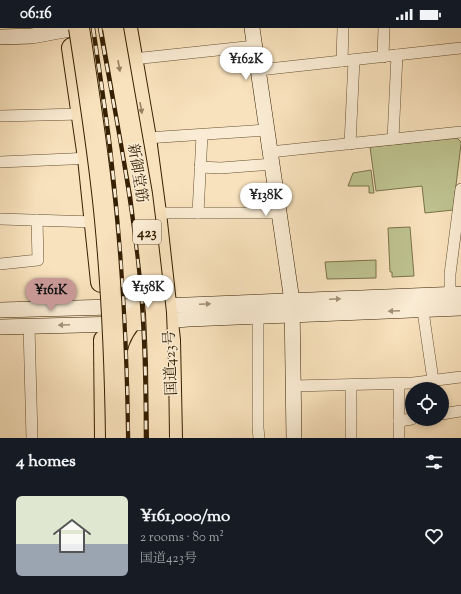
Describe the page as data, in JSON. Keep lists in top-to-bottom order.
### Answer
{
  "streets": {
    "highway": ["新御堂筋", "423", "国道423号"]
  },
  "page": {
    "status": "06:16",
    "price": [
      "¥162K",
      "¥138K",
      "¥158K",
      "¥161K"
    ],
    "heading": "4 homes",
    "list": [
      {
        "name": "¥161,000/mo",
        "note": "2 rooms · 80 m² · 国道423号"
      }
    ]
  }
}
